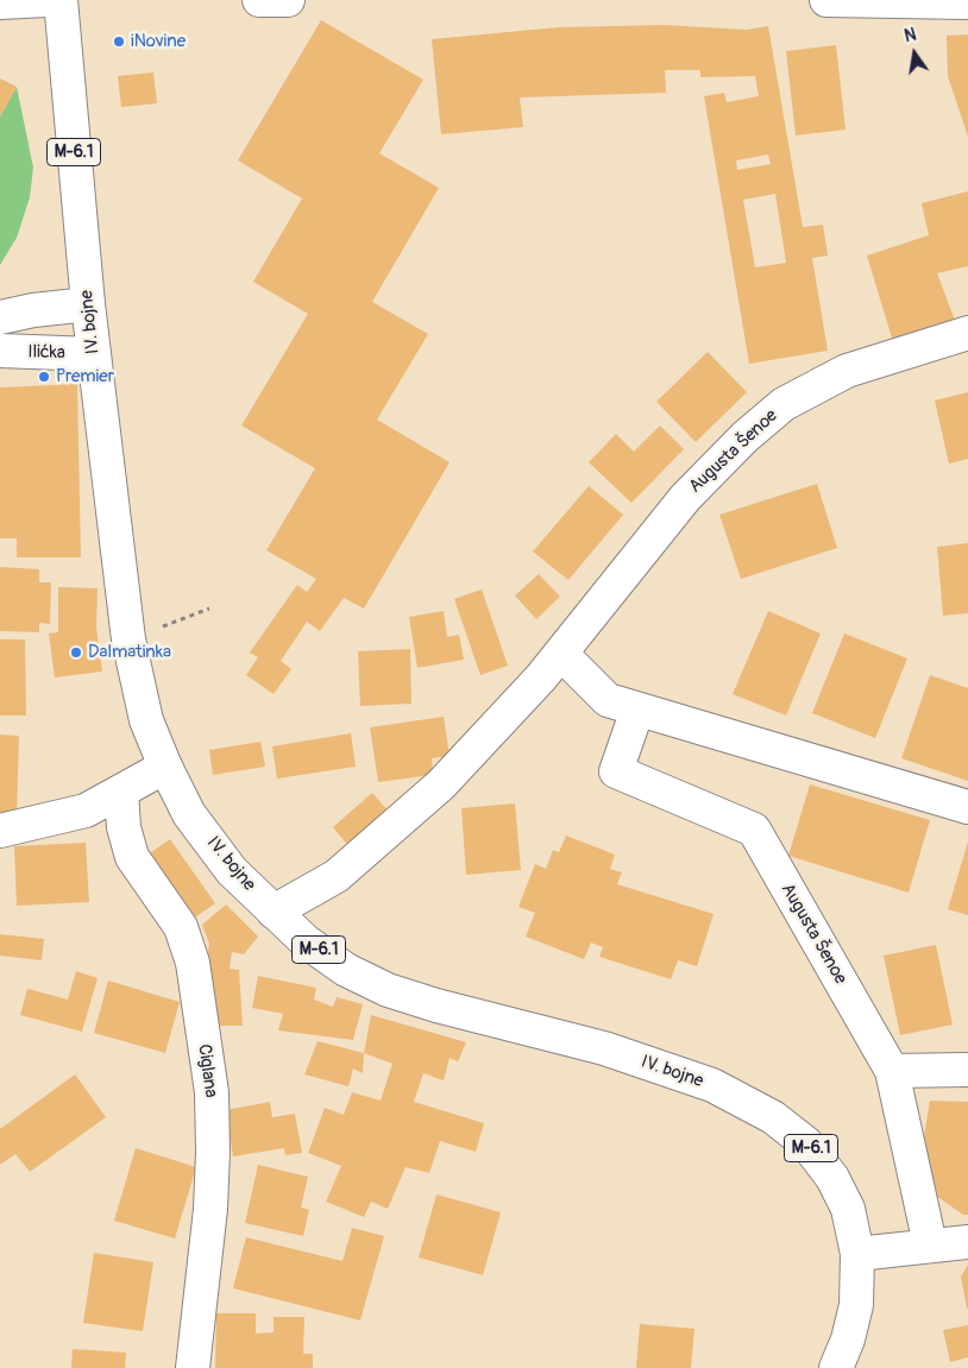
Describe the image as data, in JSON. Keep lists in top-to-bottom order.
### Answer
{
  "streets": {
    "street": [
      "M-6.1",
      "IV. bojne",
      "Ilićka",
      "Augusta Šenoe",
      "Ciglana"
    ]
  },
  "crossings": [
    ["IV. bojne", "Ilićka"],
    ["IV. bojne", "Augusta Šenoe"]
  ],
  "places": ["iNovine", "Premier", "Dalmatinka"],
  "north": "top"
}
